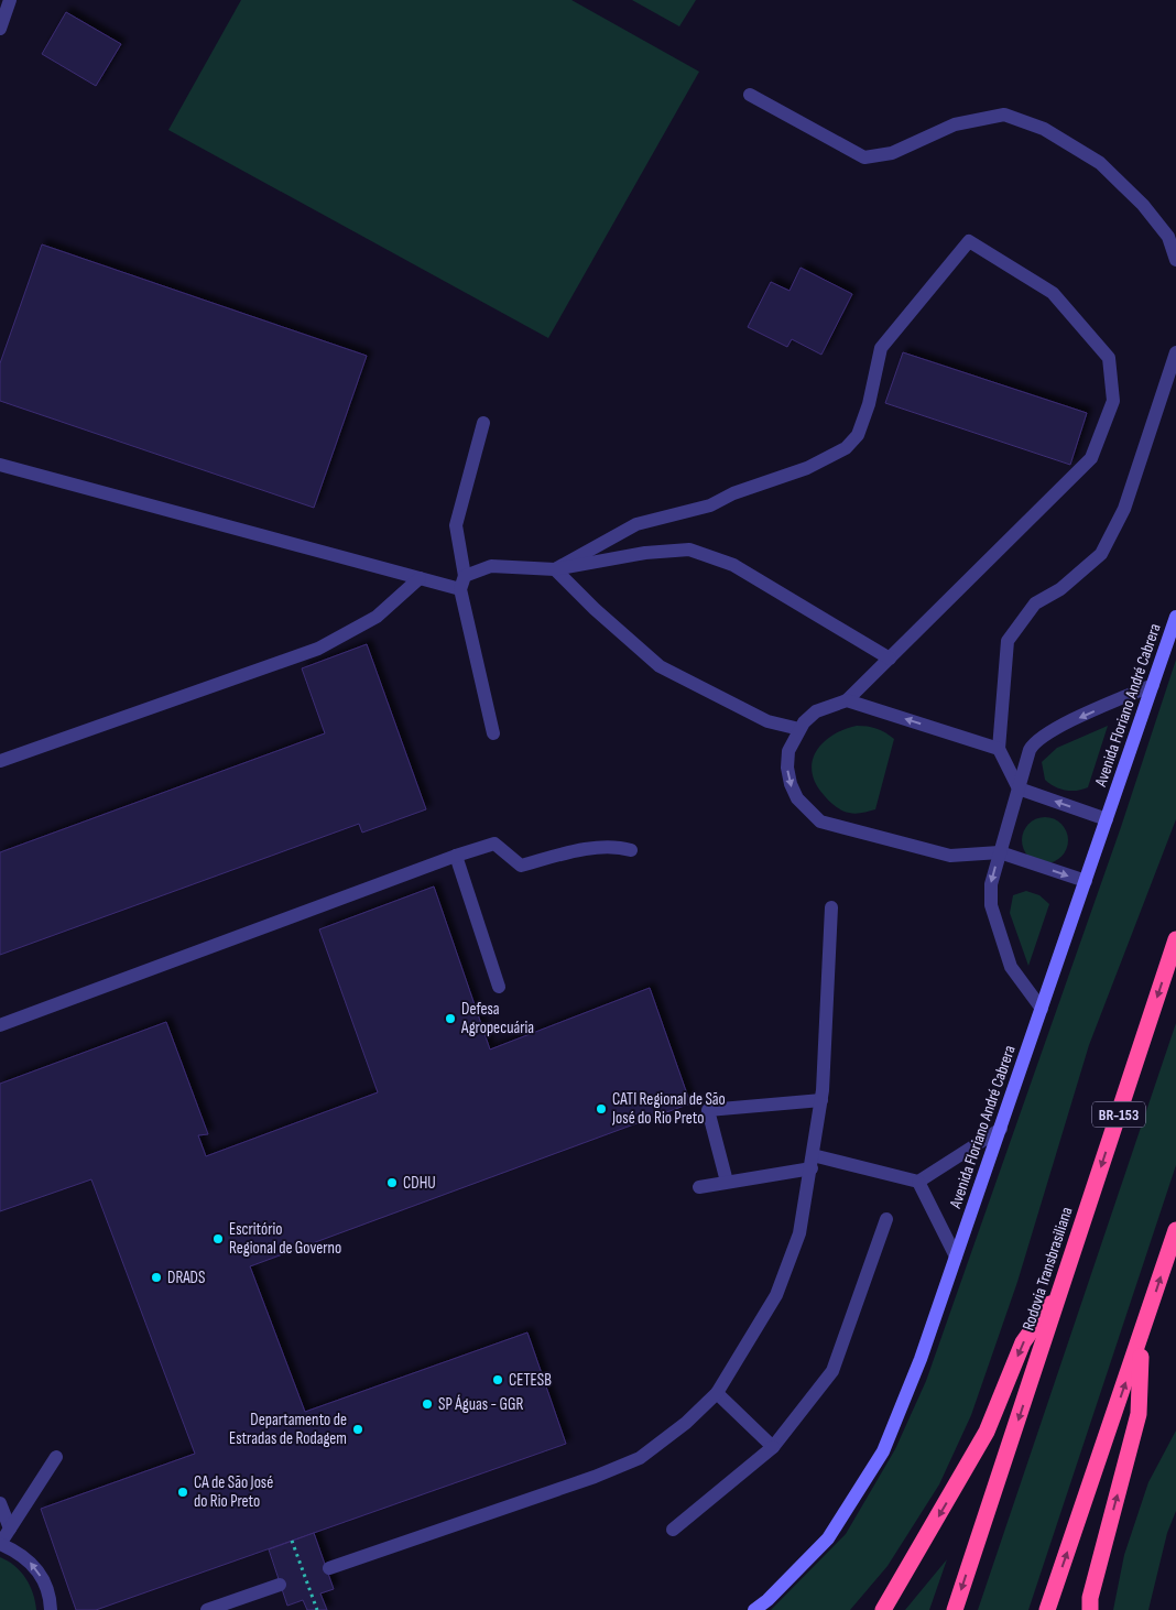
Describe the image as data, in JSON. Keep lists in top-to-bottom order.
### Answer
{
  "streets": {
    "highway": ["BR-153", "Rodovia Transbrasiliana"],
    "main road": ["Avenida Floriano André Cabrera"]
  },
  "places": [
    "Defesa Agropecuária",
    "CATI Regional de São José do Rio Preto",
    "CDHU",
    "Escritório Regional de Governo",
    "DRADS",
    "CETESB",
    "SP Águas - GGR",
    "Departamento de Estradas de Rodagem",
    "CA de São José do Rio Preto"
  ]
}
